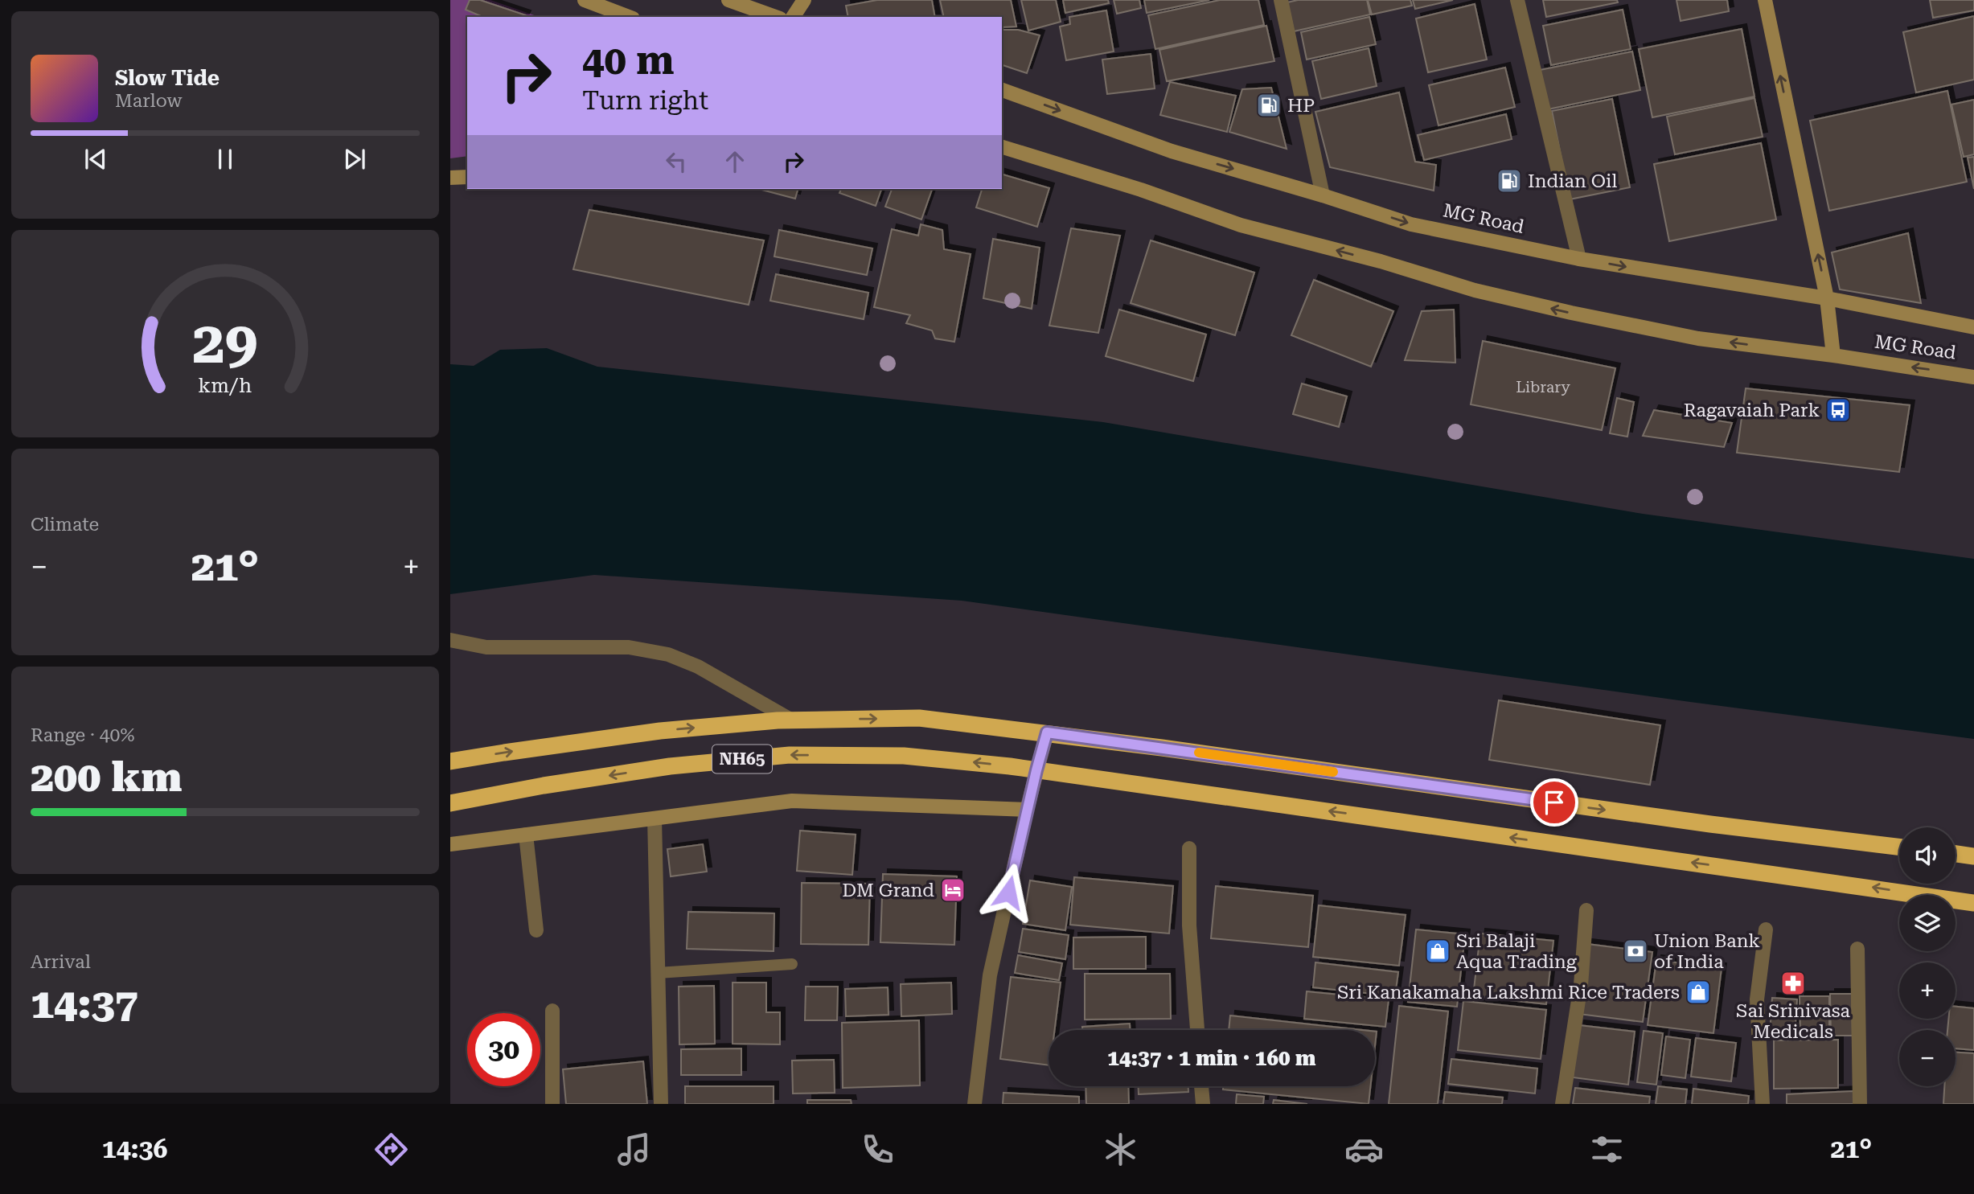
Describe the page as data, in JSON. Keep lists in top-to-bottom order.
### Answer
{
  "streets": {
    "highway": ["NH65"],
    "main road": ["MG Road"]
  },
  "places": {
    "fuel station": ["HP", "Indian Oil"],
    "bus stop": ["Ragavaiah Park"],
    "hotel": ["DM Grand"],
    "shop": ["Sri Balaji Aqua Trading", "Sri Kanakamaha Lakshmi Rice Traders"],
    "bank": ["Union Bank of India"],
    "pharmacy": ["Sai Srinivasa Medicals"]
  },
  "house_numbers": ["Library"],
  "page": {
    "turn": ["40 m", "Turn right"],
    "song": ["Slow Tide", "Marlow"],
    "tile": [
      "Climate",
      ["Range · 40%", "200 km"],
      ["Arrival", "14:37"]
    ],
    "heat": ["−", "21°", "+"],
    "map_buttons": ["+", "−"],
    "limit": "30",
    "trip": "14:37 · 1 min · 160 m",
    "tabs": ["14:36", "21°"],
    "gauge": ["29", "km/h"]
  }
}
